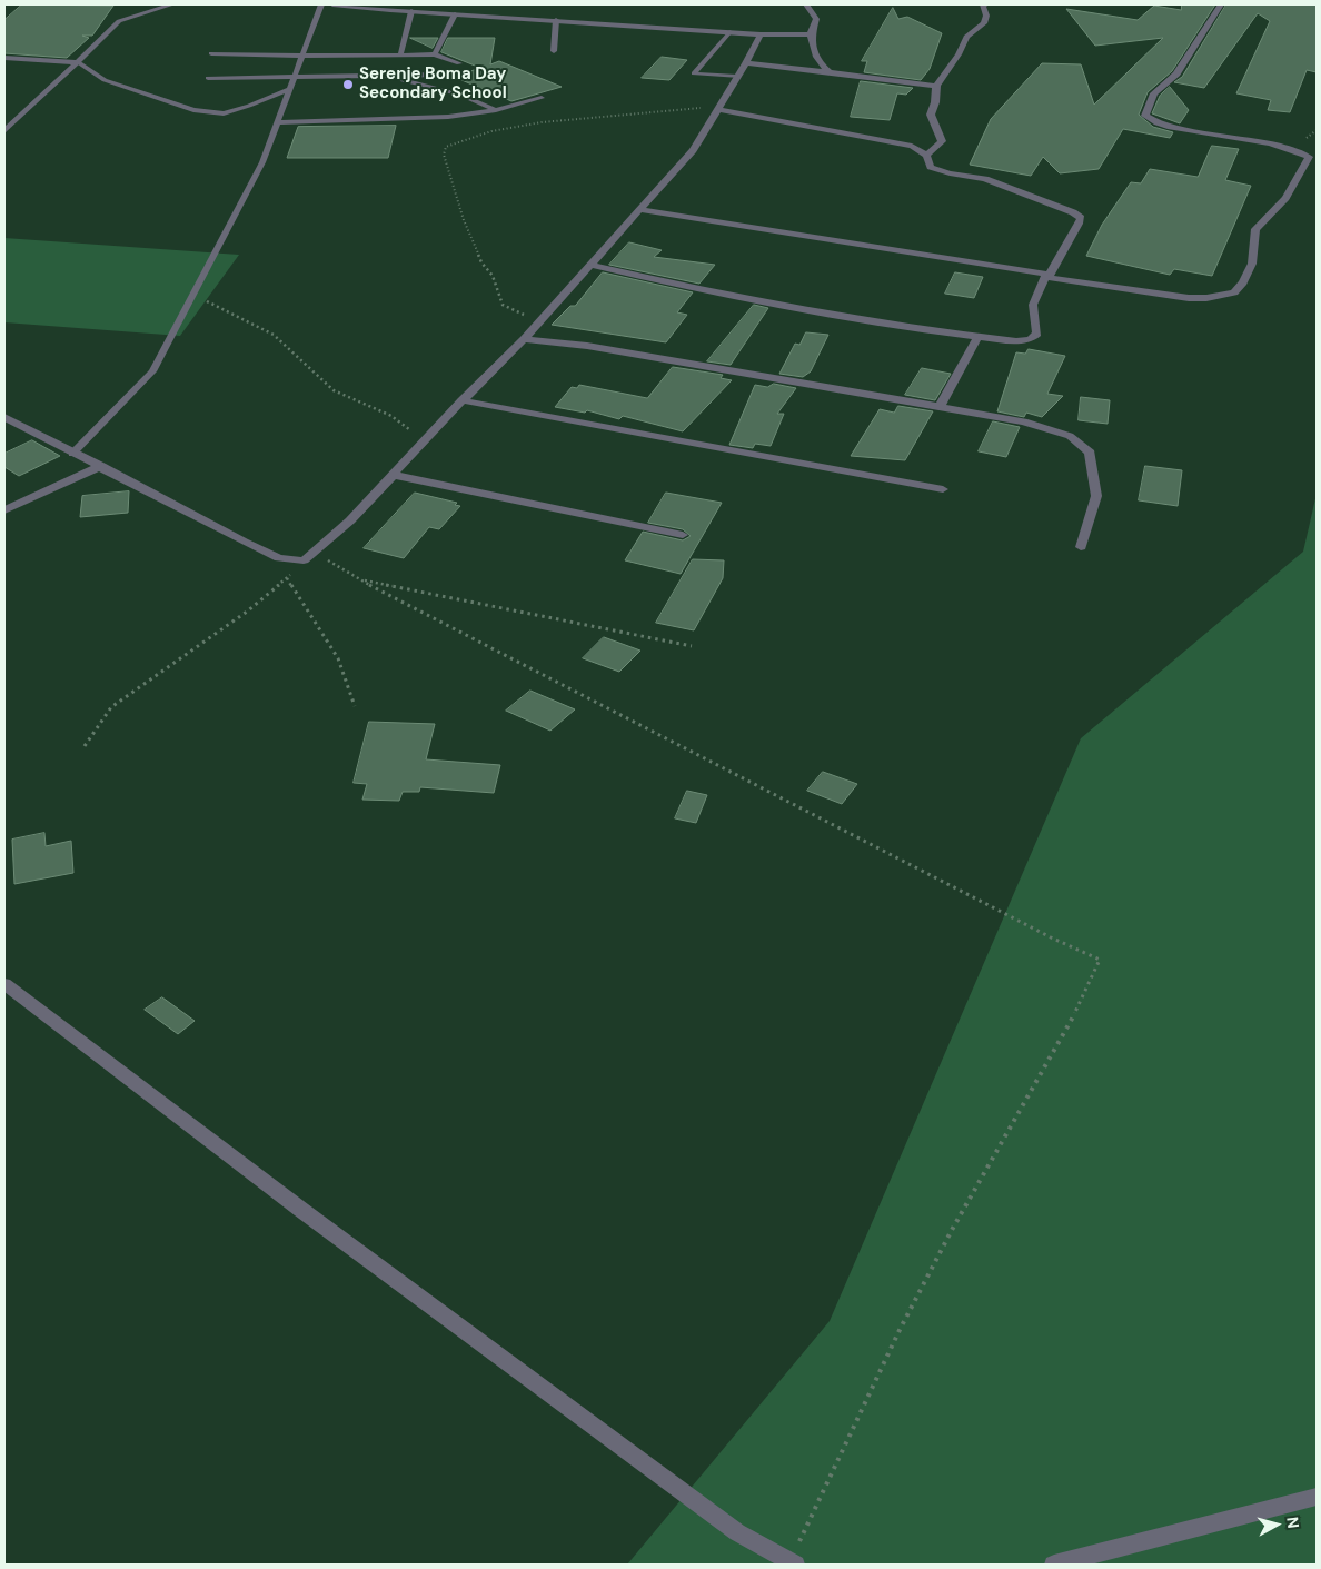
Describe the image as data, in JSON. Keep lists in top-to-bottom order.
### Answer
{
  "places": ["Serenje Boma Day Secondary School"],
  "north": "right"
}
